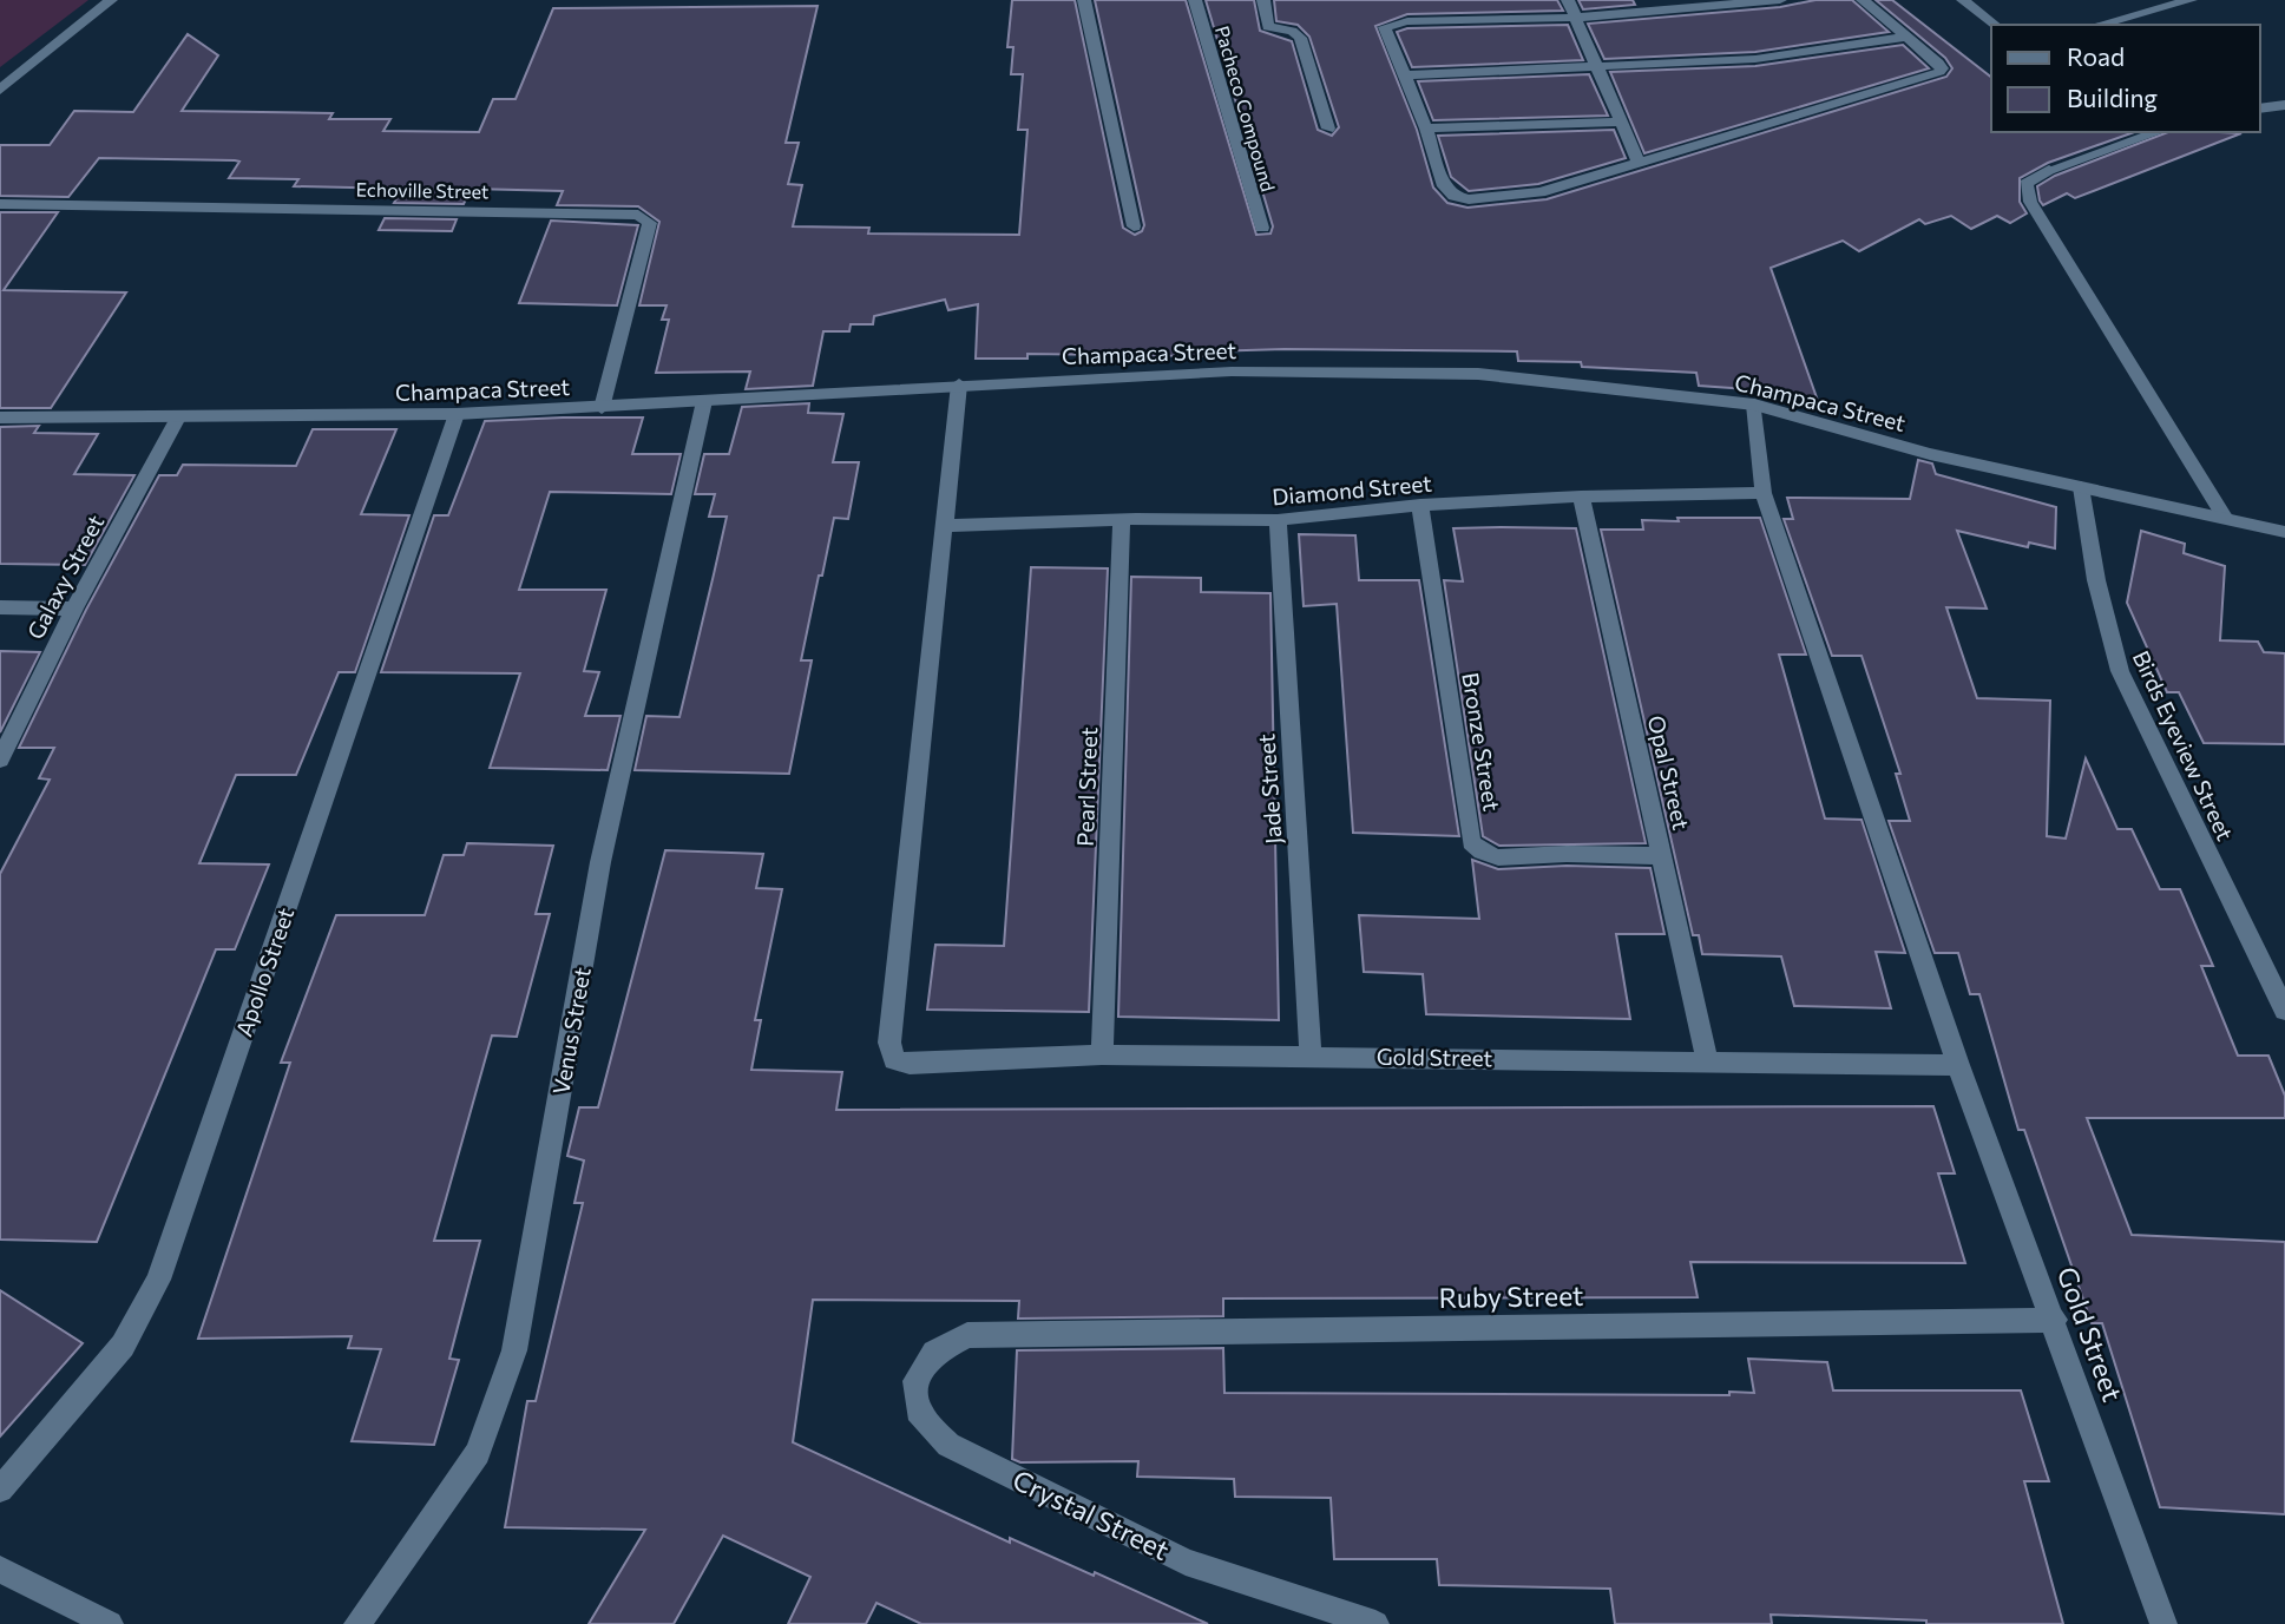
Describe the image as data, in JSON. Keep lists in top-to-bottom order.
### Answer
{
  "streets": {
    "street": [
      "Pacheco Compound",
      "Echoville Street",
      "Champaca Street",
      "Diamond Street",
      "Galaxy Street",
      "Bronze Street",
      "Birds Eyeview Street",
      "Opal Street",
      "Pearl Street",
      "Jade Street",
      "Apollo Street",
      "Venus Street",
      "Gold Street",
      "Ruby Street",
      "Crystal Street"
    ]
  },
  "crossings": [
    ["Echoville Street", "Champaca Street"],
    ["Champaca Street", "Galaxy Street"],
    ["Champaca Street", "Birds Eyeview Street"],
    ["Champaca Street", "Apollo Street"],
    ["Champaca Street", "Venus Street"],
    ["Champaca Street", "Gold Street"],
    ["Diamond Street", "Bronze Street"],
    ["Diamond Street", "Opal Street"],
    ["Diamond Street", "Pearl Street"],
    ["Diamond Street", "Jade Street"],
    ["Diamond Street", "Gold Street"],
    ["Bronze Street", "Opal Street"],
    ["Opal Street", "Gold Street"],
    ["Pearl Street", "Gold Street"],
    ["Jade Street", "Gold Street"],
    ["Gold Street", "Ruby Street"],
    ["Ruby Street", "Crystal Street"]
  ],
  "legend": ["Road", "Building"]
}
